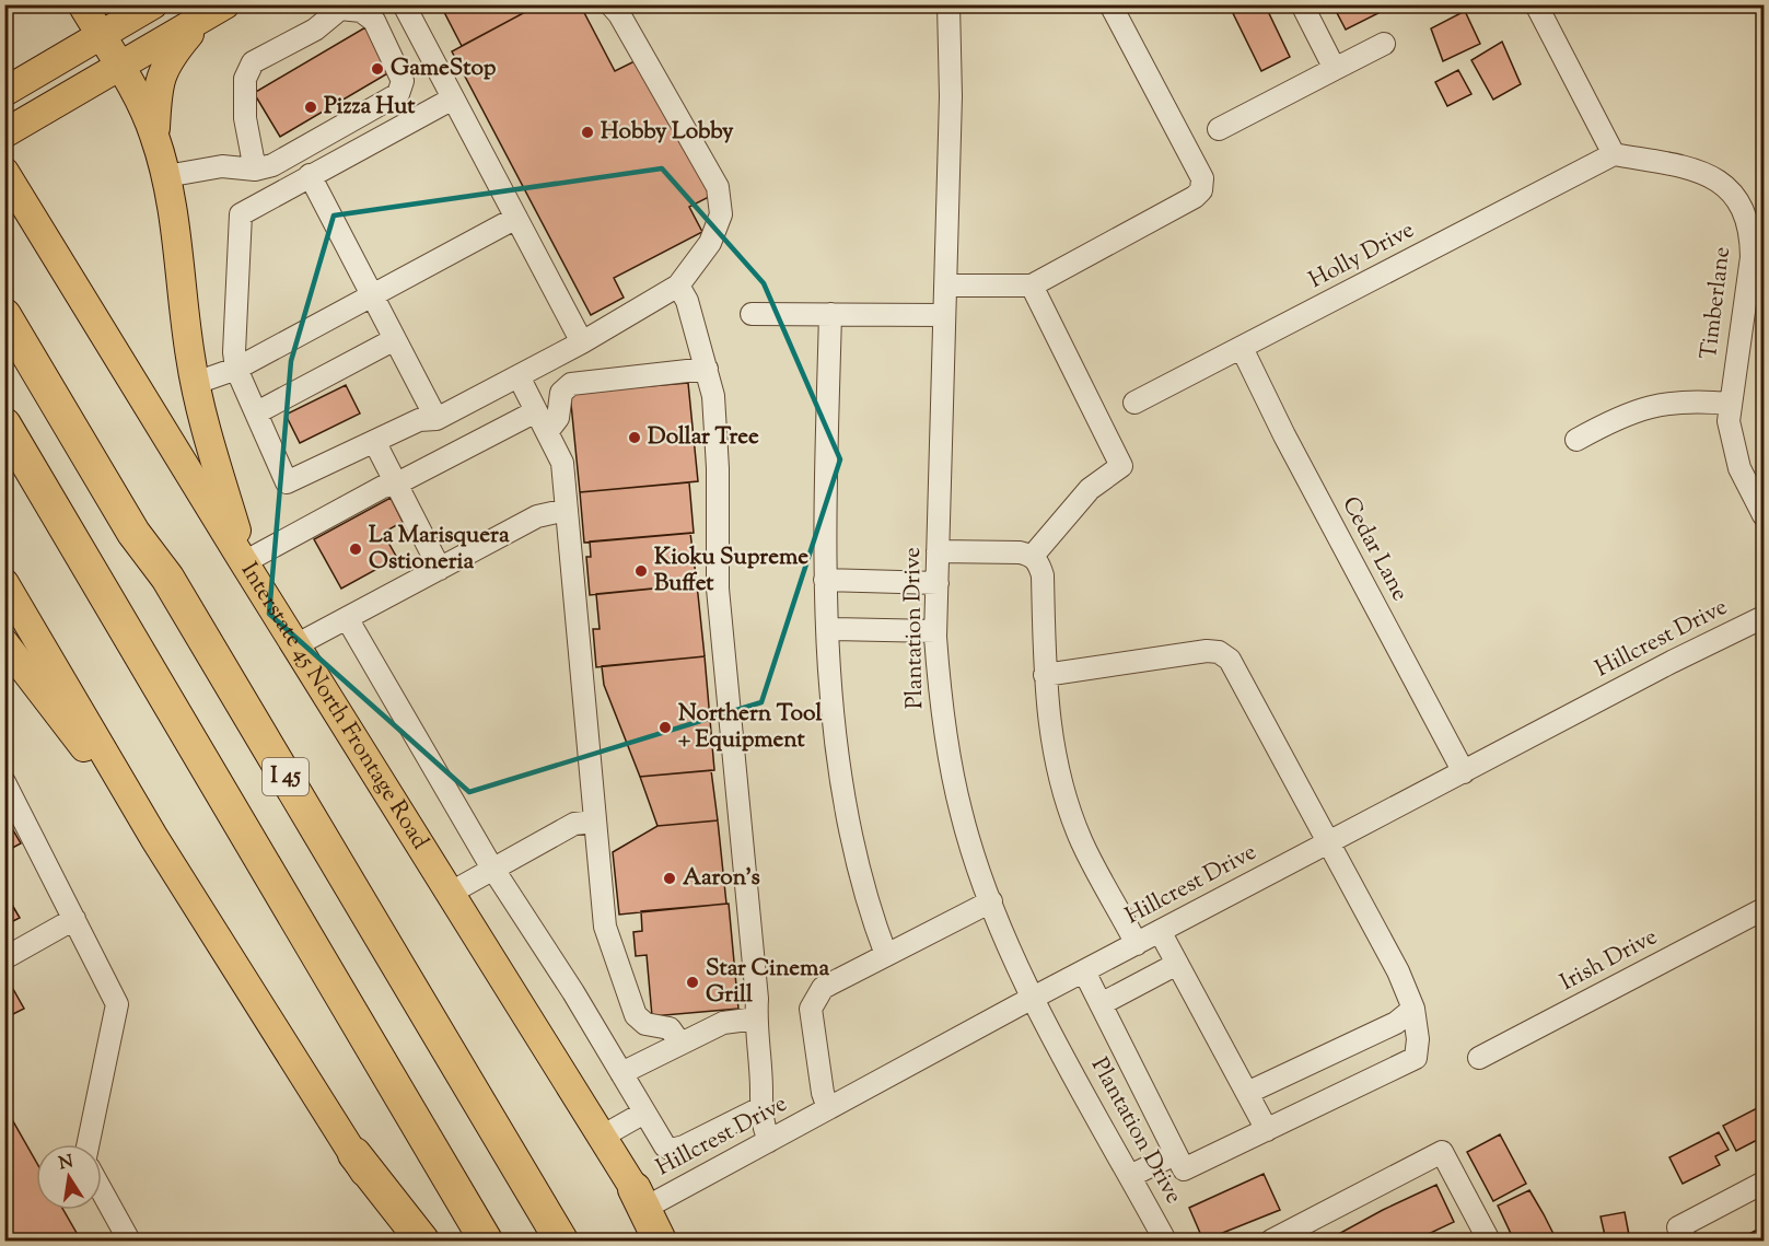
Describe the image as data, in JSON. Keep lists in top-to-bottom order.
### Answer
{
  "streets": {
    "highway": ["I 45"],
    "main road": ["Interstate 45 North Frontage Road"],
    "street": [
      "Holly Drive",
      "Timberlane",
      "Cedar Lane",
      "Plantation Drive",
      "Hillcrest Drive",
      "Irish Drive"
    ]
  },
  "crossings": [
    ["Holly Drive", "Timberlane"],
    ["Holly Drive", "Cedar Lane"],
    ["Cedar Lane", "Hillcrest Drive"],
    ["Plantation Drive", "Hillcrest Drive"],
    ["Hillcrest Drive", "Interstate 45 North Frontage Road"]
  ],
  "places": [
    "GameStop",
    "Pizza Hut",
    "Hobby Lobby",
    "Dollar Tree",
    "La Marisquera Ostioneria",
    "Kioku Supreme Buffet",
    "Northern Tool + Equipment",
    "Aaron's",
    "Star Cinema Grill"
  ],
  "north": "top"
}
